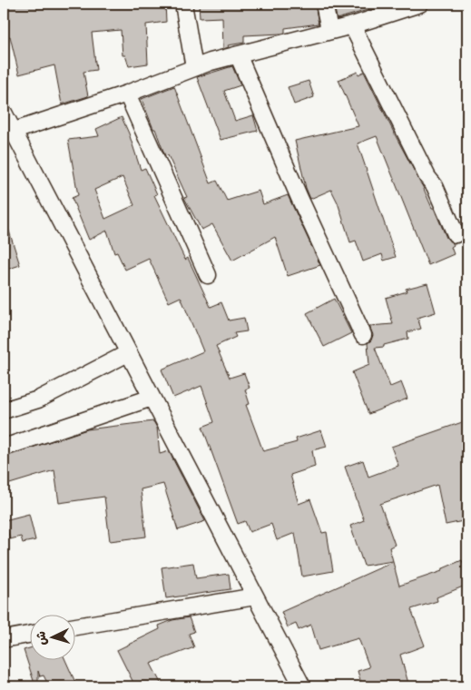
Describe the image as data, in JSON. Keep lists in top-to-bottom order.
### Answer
{
  "north": "left"
}
